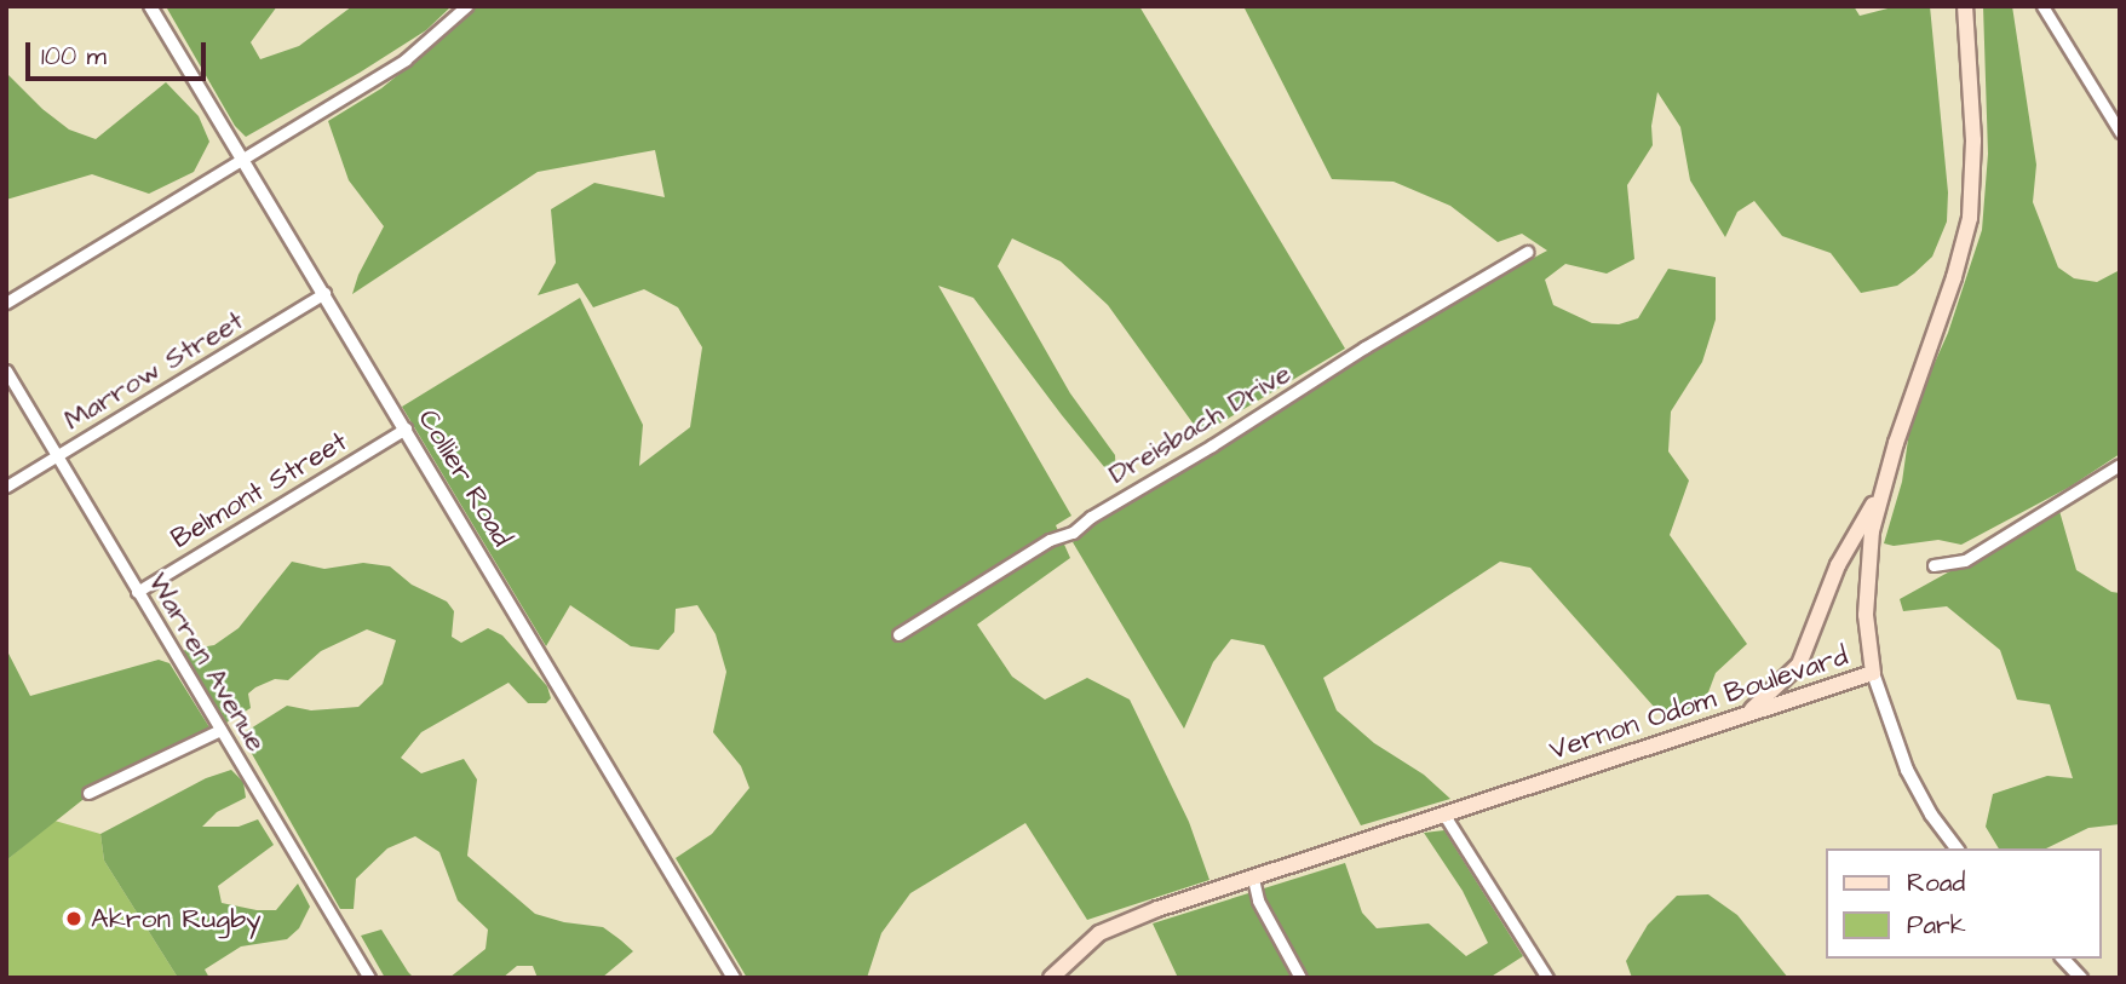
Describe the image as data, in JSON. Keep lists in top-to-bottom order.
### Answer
{
  "streets": {
    "main road": ["Vernon Odom Boulevard"],
    "street": [
      "Marrow Street",
      "Dreisbach Drive",
      "Collier Road",
      "Belmont Street",
      "Warren Avenue"
    ]
  },
  "crossings": [
    ["Marrow Street", "Collier Road"],
    ["Marrow Street", "Warren Avenue"],
    ["Collier Road", "Belmont Street"],
    ["Belmont Street", "Warren Avenue"]
  ],
  "places": ["Akron Rugby"],
  "legend": ["Road", "Park"],
  "scale_bar": "100 m"
}
